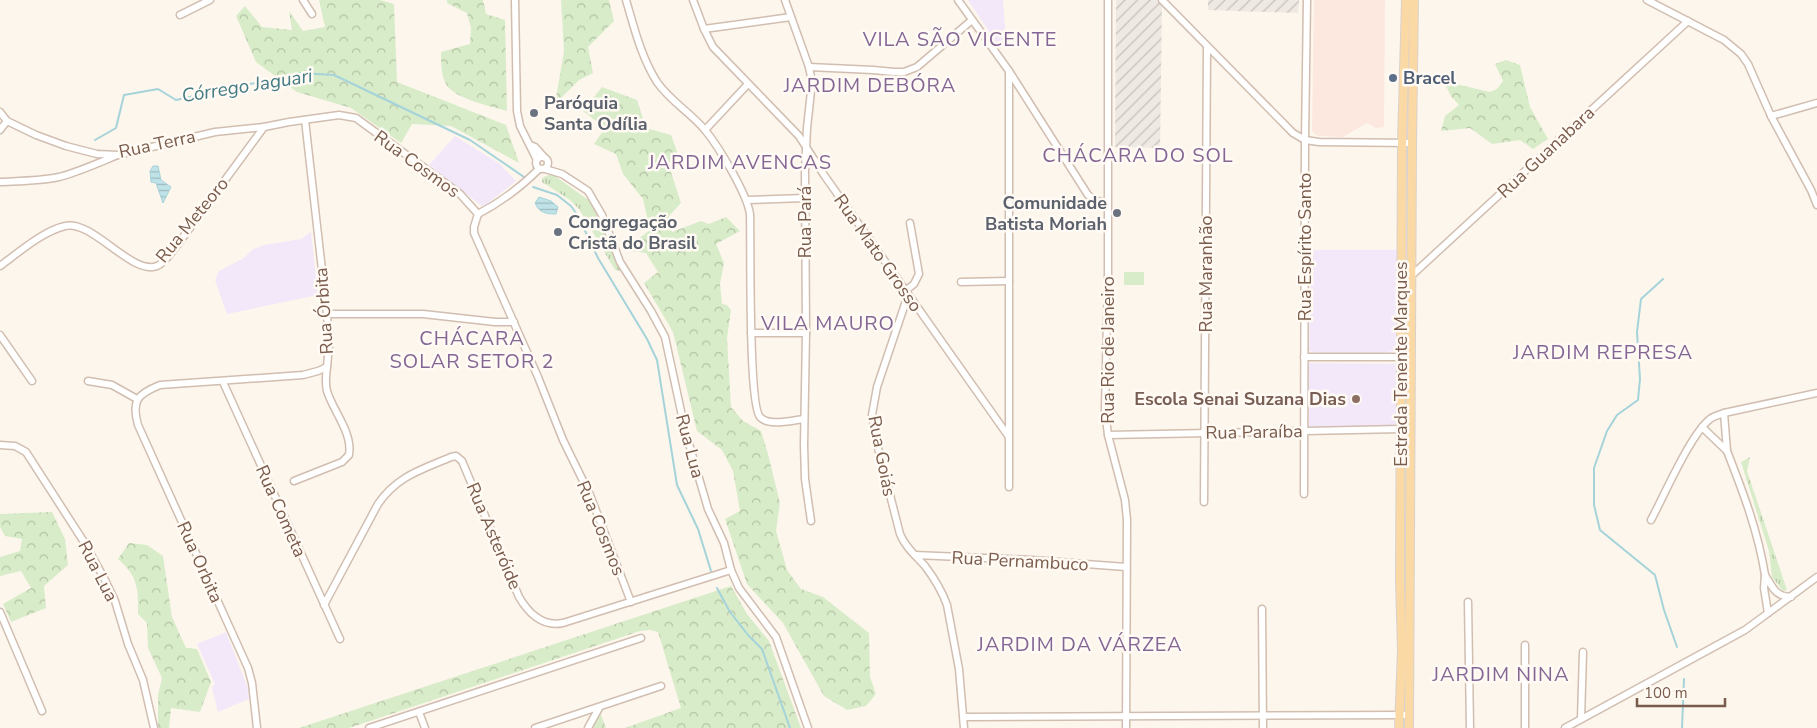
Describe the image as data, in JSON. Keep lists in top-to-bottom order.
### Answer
{
  "streets": {
    "main road": ["Estrada Tenente Marques"],
    "street": [
      "Rua Terra",
      "Rua Guanabara",
      "Rua Cosmos",
      "Rua Meteoro",
      "Rua Pará",
      "Rua Espírito Santo",
      "Rua Mato Grosso",
      "Rua Maranhão",
      "Rua Órbita",
      "Rua Rio de Janeiro",
      "Rua Paraíba",
      "Rua Lua",
      "Rua Goiás",
      "Rua Cometa",
      "Rua Asteróide",
      "Rua Pernambuco",
      "Rua Orbita"
    ]
  },
  "crossings": [
    ["Rua Terra", "Rua Cosmos"],
    ["Rua Terra", "Rua Meteoro"],
    ["Rua Guanabara", "Estrada Tenente Marques"],
    ["Rua Cosmos", "Rua Meteoro"],
    ["Rua Cosmos", "Rua Órbita"],
    ["Rua Cosmos", "Rua Asteróide"],
    ["Rua Pará", "Rua Mato Grosso"],
    ["Rua Espírito Santo", "Rua Paraíba"],
    ["Rua Mato Grosso", "Rua Goiás"],
    ["Rua Maranhão", "Rua Paraíba"],
    ["Rua Órbita", "Rua Cometa"],
    ["Rua Órbita", "Rua Orbita"],
    ["Rua Rio de Janeiro", "Rua Paraíba"],
    ["Rua Rio de Janeiro", "Rua Pernambuco"],
    ["Estrada Tenente Marques", "Rua Paraíba"],
    ["Rua Lua", "Rua Asteróide"],
    ["Rua Goiás", "Rua Pernambuco"],
    ["Rua Cometa", "Rua Asteróide"]
  ],
  "districts": [
    "VILA SÃO VICENTE",
    "JARDIM DEBÓRA",
    "CHÁCARA DO SOL",
    "JARDIM AVENCAS",
    "VILA MAURO",
    "CHÁCARA SOLAR SETOR 2",
    "JARDIM REPRESA",
    "JARDIM DA VÁRZEA",
    "JARDIM NINA"
  ],
  "water": ["Córrego Jaguari"],
  "places": [
    "Bracel",
    "Paróquia Santa Odília",
    "Comunidade Batista Moriah",
    "Congregação Cristã do Brasil",
    "Escola Senai Suzana Dias"
  ],
  "scale_bar": "100 m"
}
